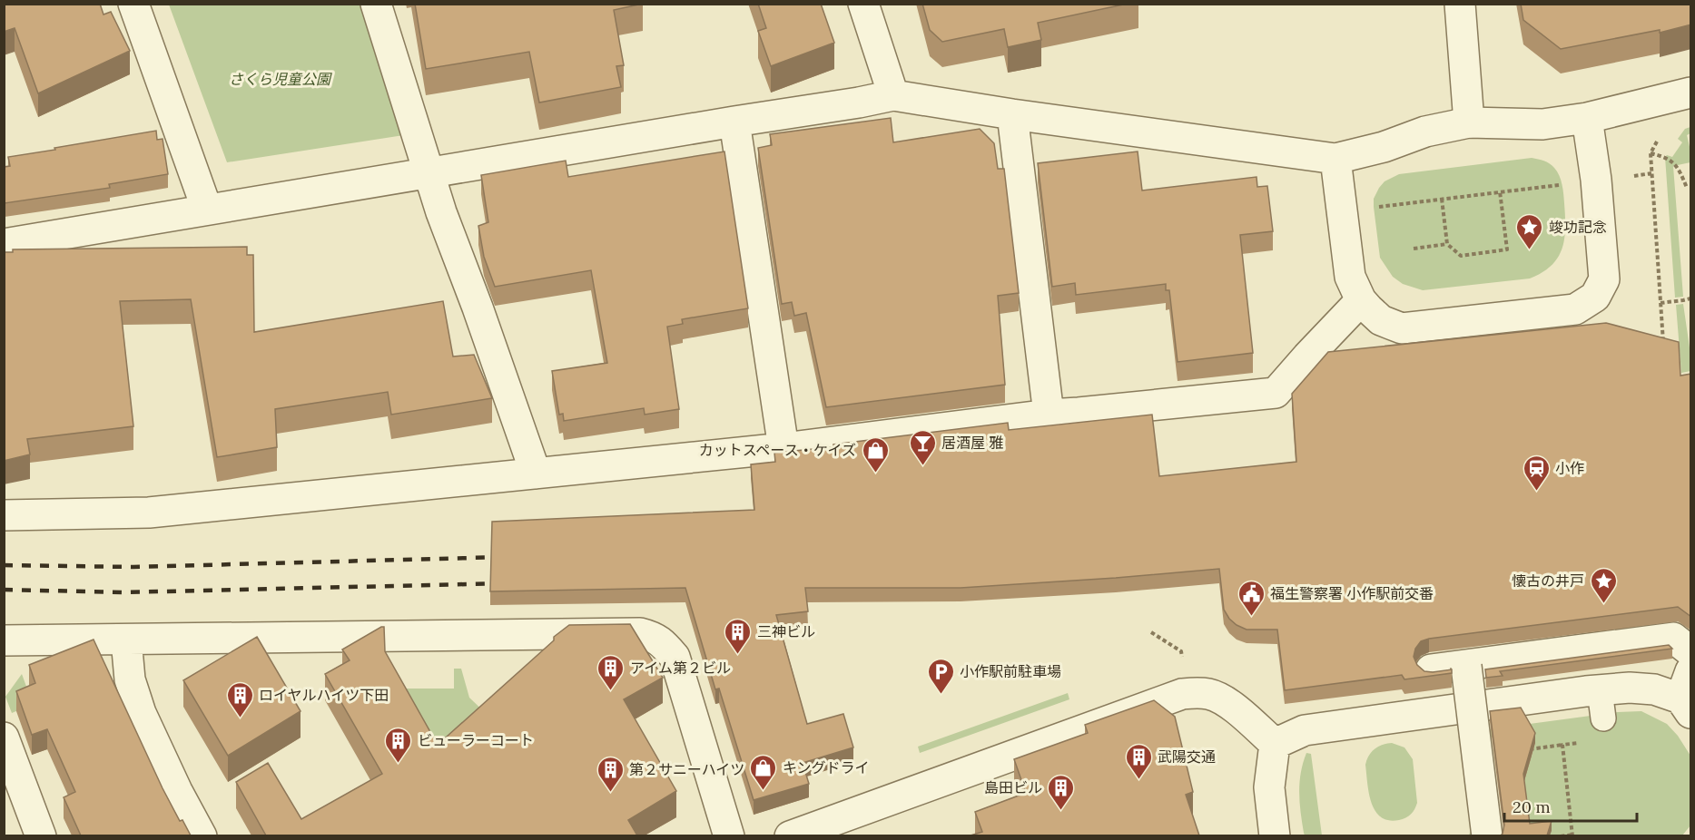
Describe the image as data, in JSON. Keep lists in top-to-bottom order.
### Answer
{
  "parks": ["さくら児童公園"],
  "places": {
    "place": ["竣功記念", "懐古の井戸"],
    "bar": ["居酒屋 雅"],
    "shop": ["カットスペース・ケイズ", "キングドライ"],
    "station": ["小作"],
    "public building": ["福生警察署 小作駅前交番"],
    "building": [
      "三神ビル",
      "アイム第２ビル",
      "ロイヤルハイツ下田",
      "ビューラーコート",
      "武陽交通",
      "第２サニーハイツ",
      "島田ビル"
    ],
    "parking": ["小作駅前駐車場"]
  },
  "scale_bar": "20 m"
}
